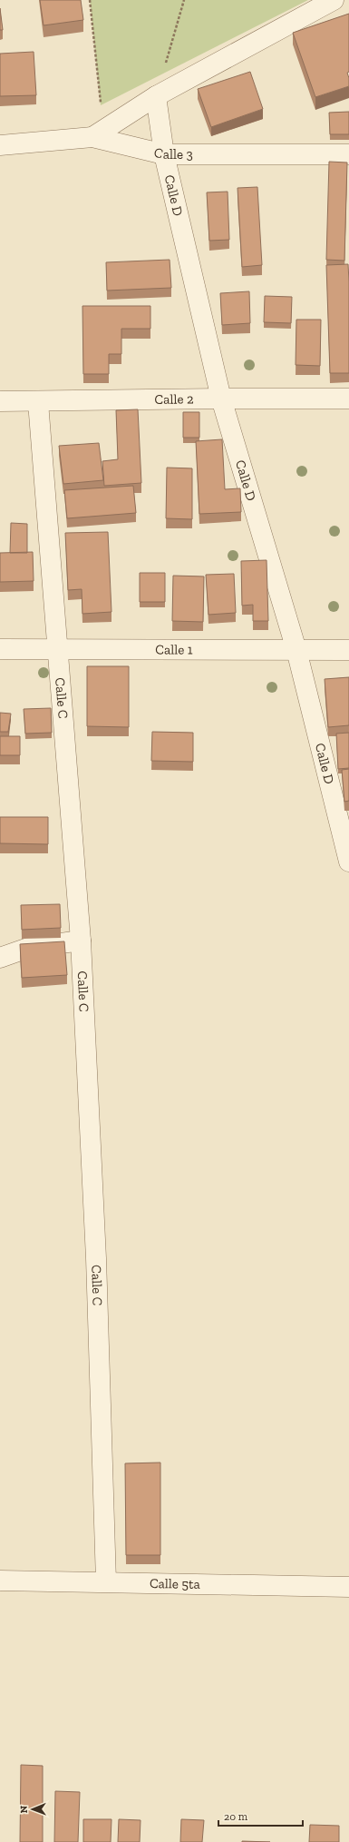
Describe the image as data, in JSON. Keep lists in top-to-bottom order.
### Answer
{
  "streets": {
    "street": [
      "Calle 3",
      "Calle D",
      "Calle 2",
      "Calle 1",
      "Calle C",
      "Calle 5ta"
    ]
  },
  "crossings": [
    ["Calle 3", "Calle D"],
    ["Calle D", "Calle 2"],
    ["Calle D", "Calle 1"],
    ["Calle 2", "Calle C"],
    ["Calle 1", "Calle C"],
    ["Calle C", "Calle 5ta"]
  ],
  "scale_bar": "20 m",
  "north": "left"
}
